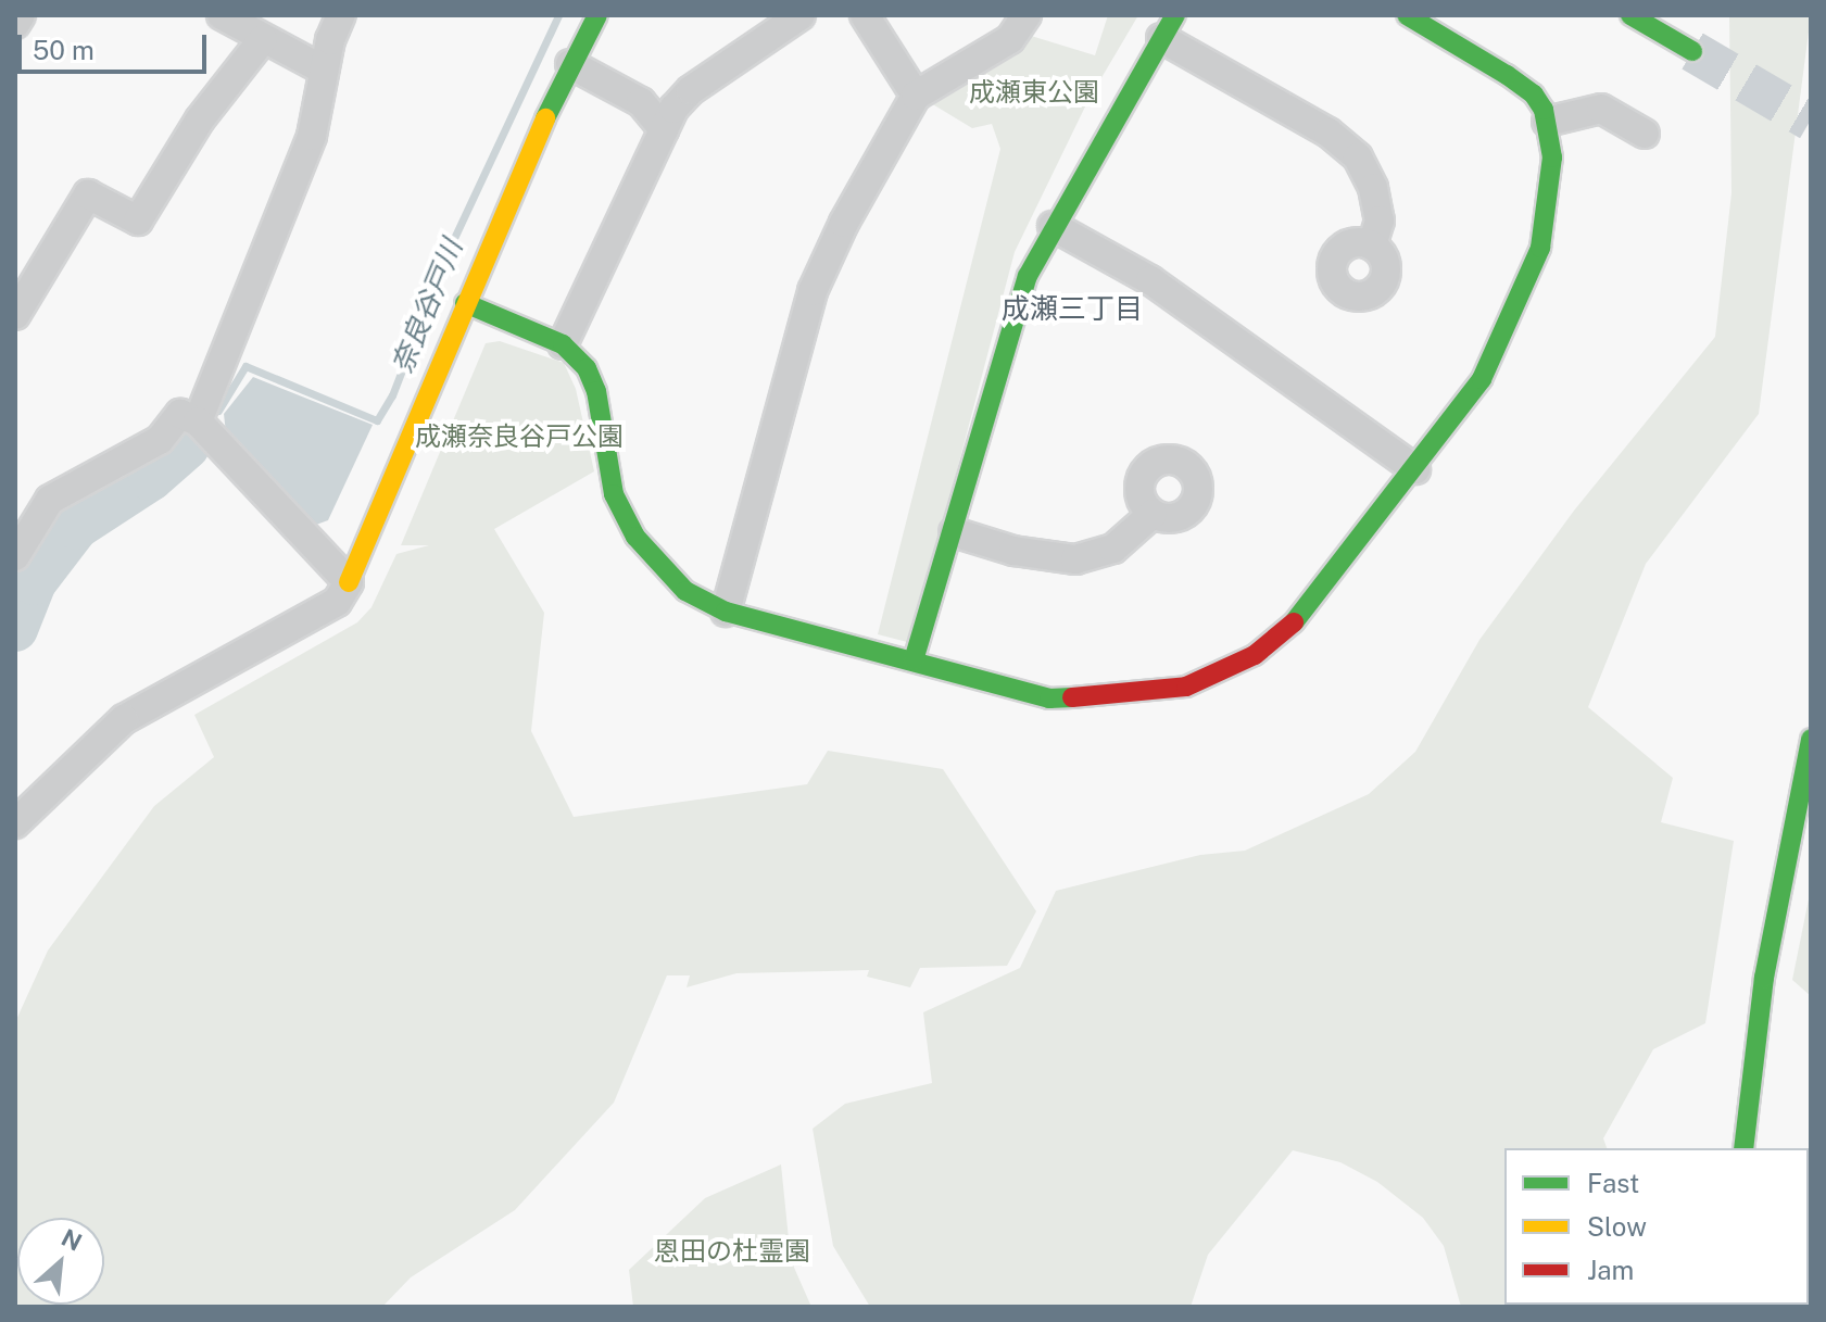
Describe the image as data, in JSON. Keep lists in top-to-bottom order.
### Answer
{
  "districts": ["成瀬三丁目"],
  "water": ["奈良谷戸川"],
  "parks": ["成瀬東公園", "成瀬奈良谷戸公園", "恩田の杜霊園"],
  "legend": ["Fast", "Slow", "Jam"],
  "scale_bar": "50 m",
  "north": "top right"
}
